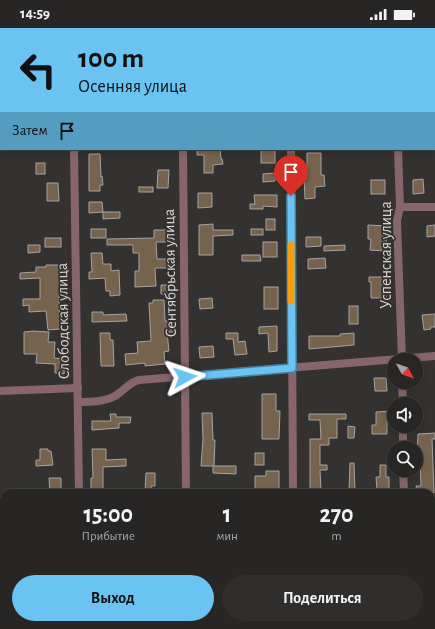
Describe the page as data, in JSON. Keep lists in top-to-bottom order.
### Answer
{
  "streets": {
    "street": ["Успенская улица", "Сентябрьская улица", "Слободская улица"]
  },
  "north": "bottom right",
  "page": {
    "status": "14:59",
    "turn": ["100 m", "Осенняя улица"],
    "then": "Затем",
    "eta": [
      "15:00",
      "Прибытие",
      "1",
      "мин",
      "270",
      "m"
    ],
    "buttons": ["Выход", "Поделиться"]
  }
}
